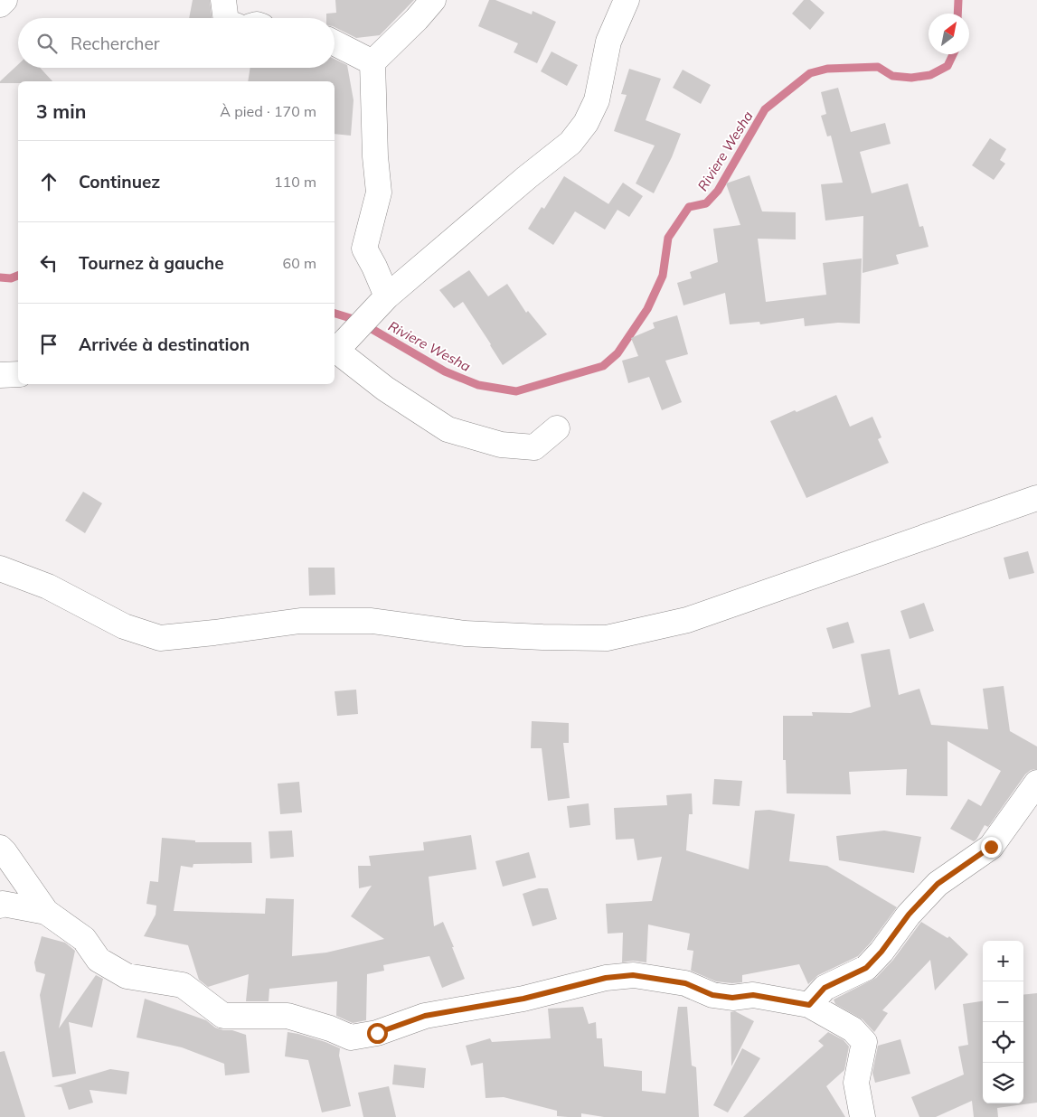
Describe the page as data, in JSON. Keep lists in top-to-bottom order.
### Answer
{
  "water": ["Riviere Wesha"],
  "north": "top right",
  "page": {
    "search": "Rechercher",
    "heading": ["3 min", "À pied · 170 m"],
    "list": [
      ["Continuez", "110 m"],
      ["Tournez à gauche", "60 m"],
      "Arrivée à destination"
    ],
    "map_buttons": ["+", "−"]
  }
}
